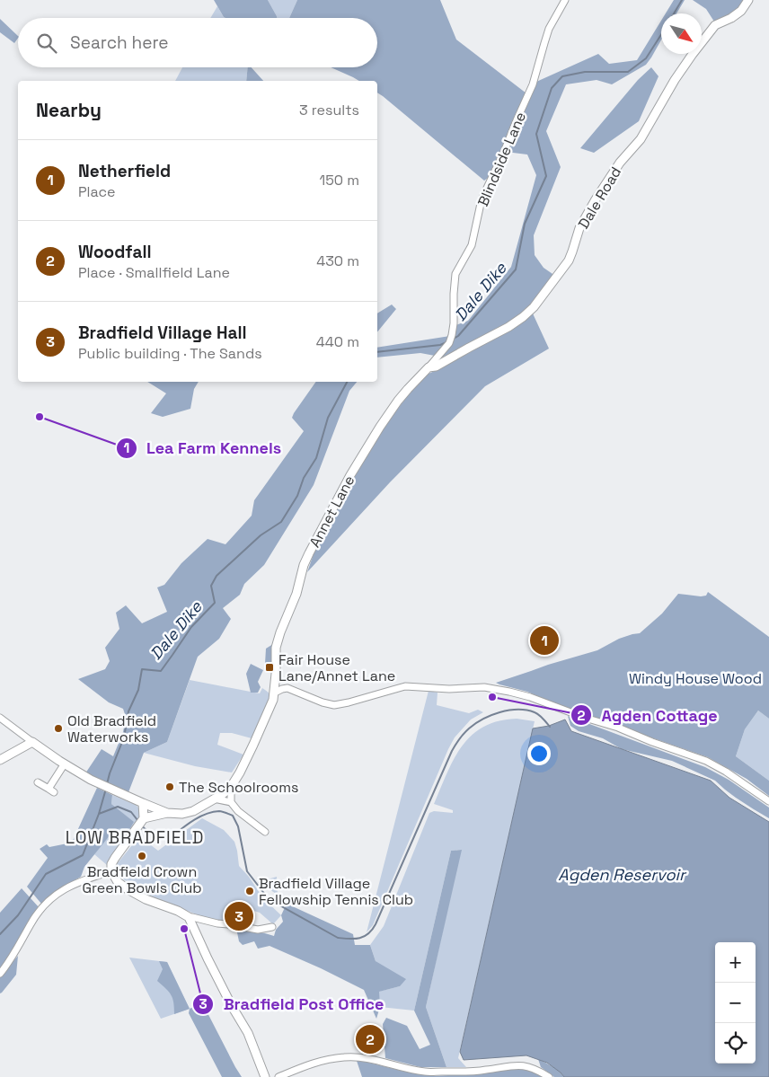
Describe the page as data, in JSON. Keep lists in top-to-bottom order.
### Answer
{
  "streets": {
    "street": ["Blindside Lane", "Dale Road", "Annet Lane"]
  },
  "crossings": [
    ["Blindside Lane", "Dale Road"],
    ["Blindside Lane", "Annet Lane"],
    ["Dale Road", "Annet Lane"]
  ],
  "districts": ["LOW BRADFIELD"],
  "water": ["Dale Dike", "Agden Reservoir"],
  "parks": ["Windy House Wood"],
  "places": {
    "other": [
      "Lea Farm Kennels",
      "Agden Cottage",
      "Old Bradfield Waterworks",
      "The Schoolrooms",
      "Bradfield Crown Green Bowls Club",
      "Bradfield Village Fellowship Tennis Club",
      "Bradfield Post Office"
    ],
    "transit": ["Fair House Lane/Annet Lane"]
  },
  "north": "bottom right",
  "page": {
    "search": "Search here",
    "heading": ["Nearby", "3 results"],
    "list": [
      {
        "mark": "1",
        "name": "Netherfield",
        "note": "Place",
        "value": "150 m"
      },
      {
        "mark": "2",
        "name": "Woodfall",
        "note": "Place · Smallfield Lane",
        "value": "430 m"
      },
      {
        "mark": "3",
        "name": "Bradfield Village Hall",
        "note": "Public building · The Sands",
        "value": "440 m"
      }
    ],
    "pins": ["1", "3", "2"],
    "map_buttons": ["+", "−"]
  }
}
